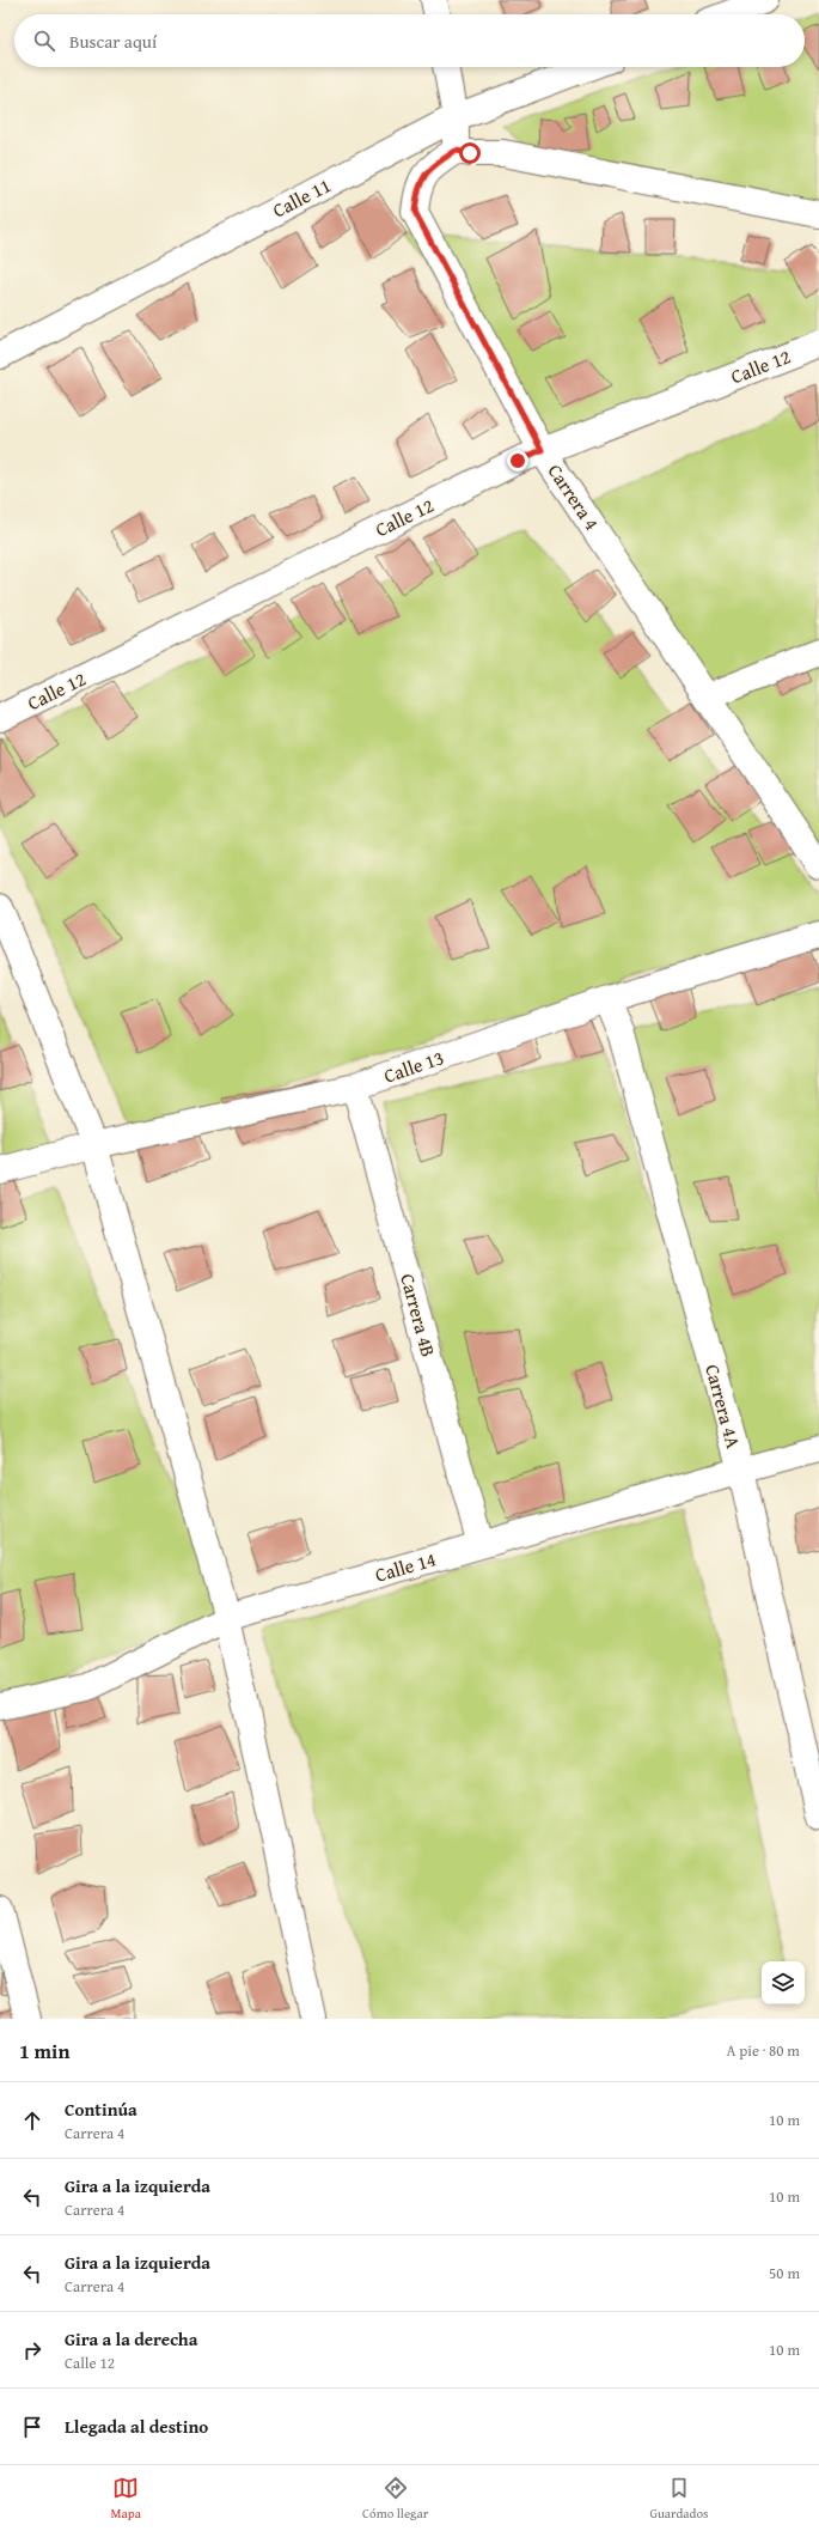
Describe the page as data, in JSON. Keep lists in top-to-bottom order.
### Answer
{
  "streets": {
    "street": [
      "Calle 11",
      "Calle 12",
      "Carrera 4",
      "Calle 13",
      "Carrera 4B",
      "Carrera 4A",
      "Calle 14"
    ]
  },
  "crossings": [
    ["Calle 12", "Carrera 4"],
    ["Calle 13", "Carrera 4B"],
    ["Calle 13", "Carrera 4A"],
    ["Carrera 4B", "Calle 14"],
    ["Carrera 4A", "Calle 14"]
  ],
  "page": {
    "search": "Buscar aquí",
    "heading": ["1 min", "A pie · 80 m"],
    "list": [
      ["Continúa", "Carrera 4", "10 m"],
      ["Gira a la izquierda", "Carrera 4", "10 m"],
      ["Gira a la izquierda", "Carrera 4", "50 m"],
      ["Gira a la derecha", "Calle 12", "10 m"],
      "Llegada al destino"
    ],
    "nav": ["Mapa", "Cómo llegar", "Guardados"]
  }
}
